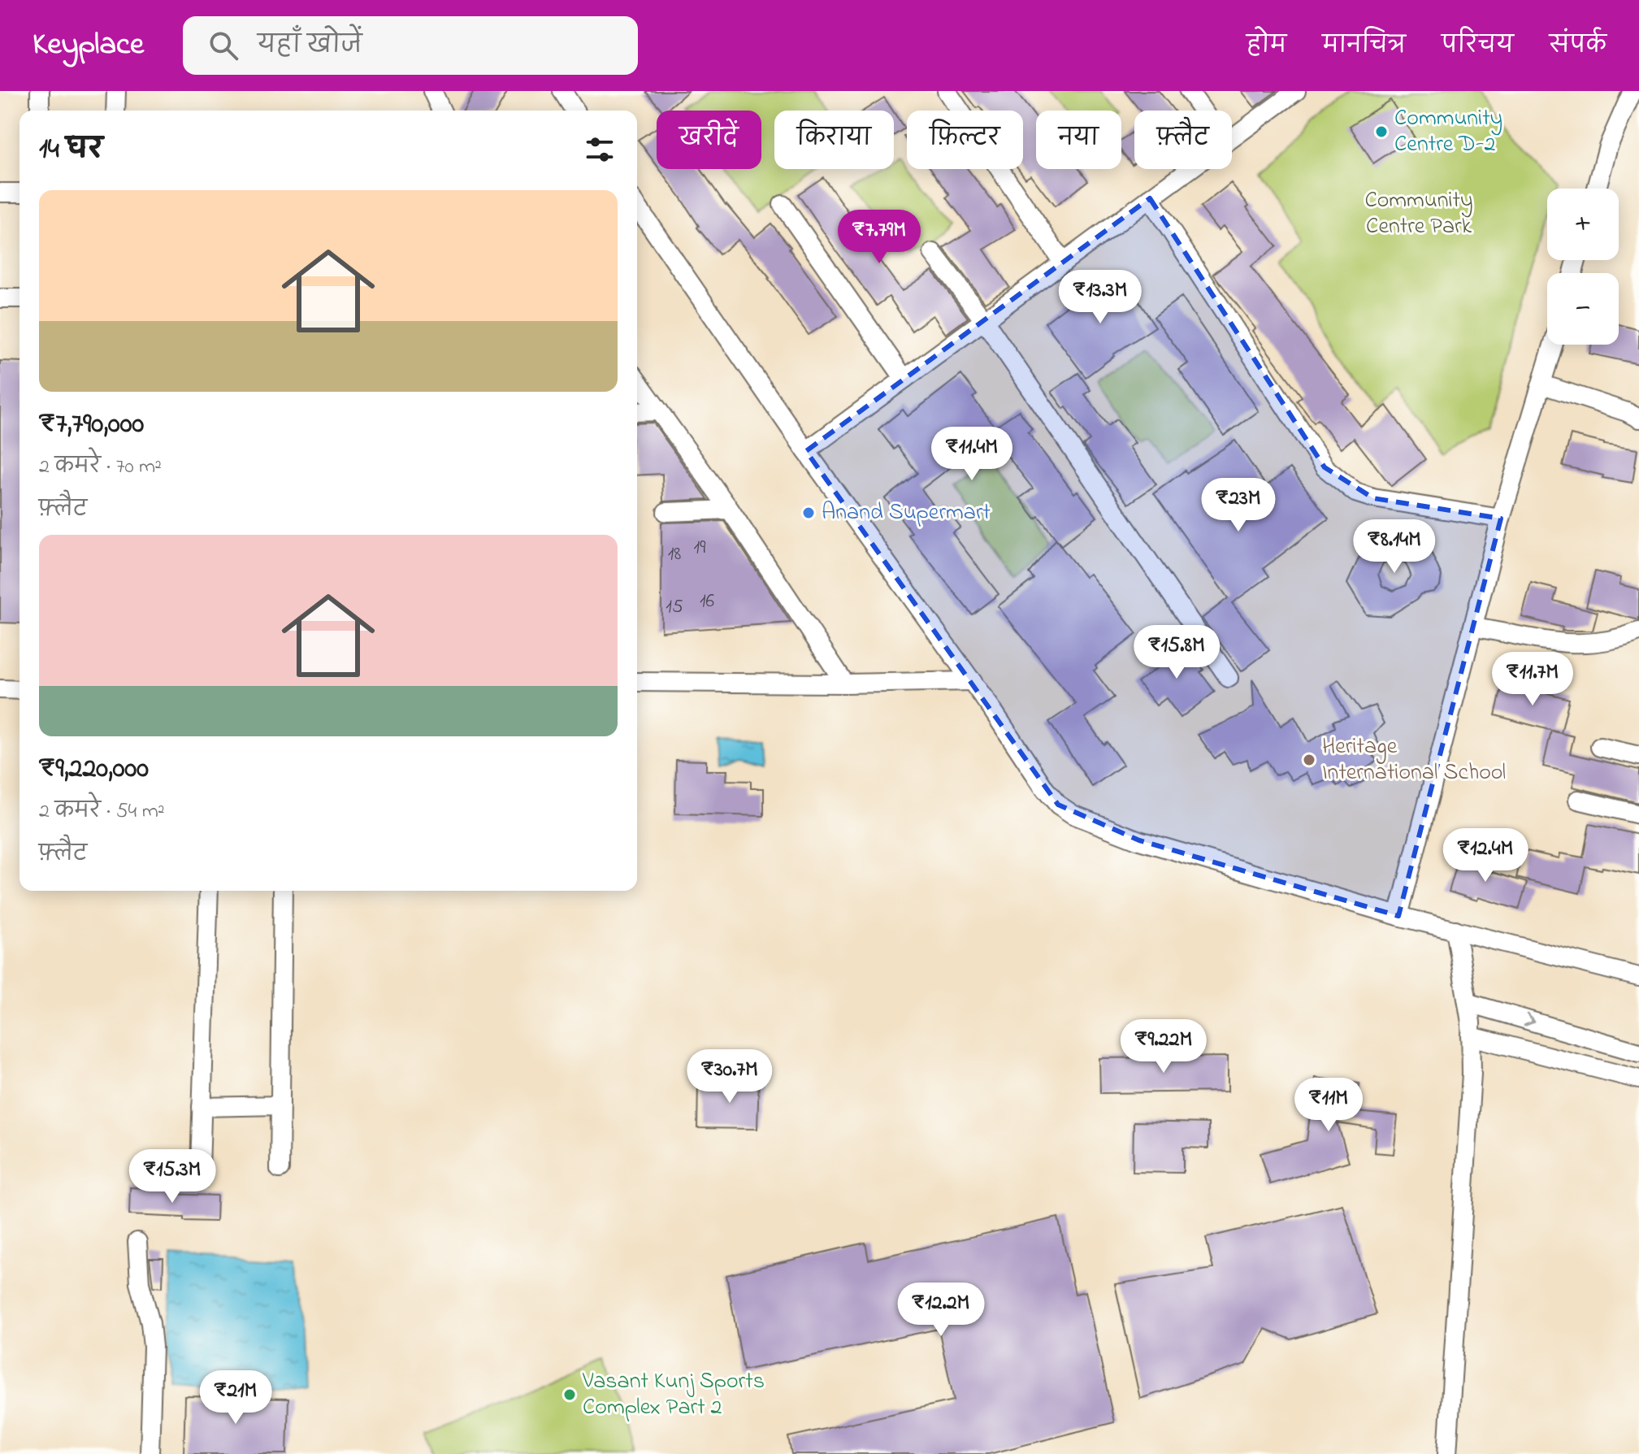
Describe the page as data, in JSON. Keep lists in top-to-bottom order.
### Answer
{
  "parks": ["Community Centre Park"],
  "places": [
    "Community Centre D-2",
    "Anand Supermart",
    "Heritage International School",
    "Vasant Kunj Sports Complex Part 2"
  ],
  "house_numbers": [
    "19",
    "18",
    "16",
    "15"
  ],
  "page": {
    "header": "Keyplace",
    "search": "यहाँ खोजें",
    "nav": [
      "होम",
      "मानचित्र",
      "परिचय",
      "संपर्क"
    ],
    "chip": [
      "खरीदें",
      "किराया",
      "फ़िल्टर",
      "नया",
      "फ़्लैट"
    ],
    "heading": "14 घर",
    "map_buttons": ["+", "−"],
    "list": [
      {
        "name": "₹7,790,000",
        "note": "2 कमरे · 70 m² · फ़्लैट"
      },
      {
        "name": "₹9,220,000",
        "note": "2 कमरे · 54 m² · फ़्लैट"
      }
    ],
    "price": [
      "₹7.79M",
      "₹13.3M",
      "₹11.4M",
      "₹23M",
      "₹8.14M",
      "₹15.8M",
      "₹11.7M",
      "₹12.4M",
      "₹9.22M",
      "₹30.7M",
      "₹11M",
      "₹15.3M",
      "₹12.2M",
      "₹21M"
    ]
  }
}
